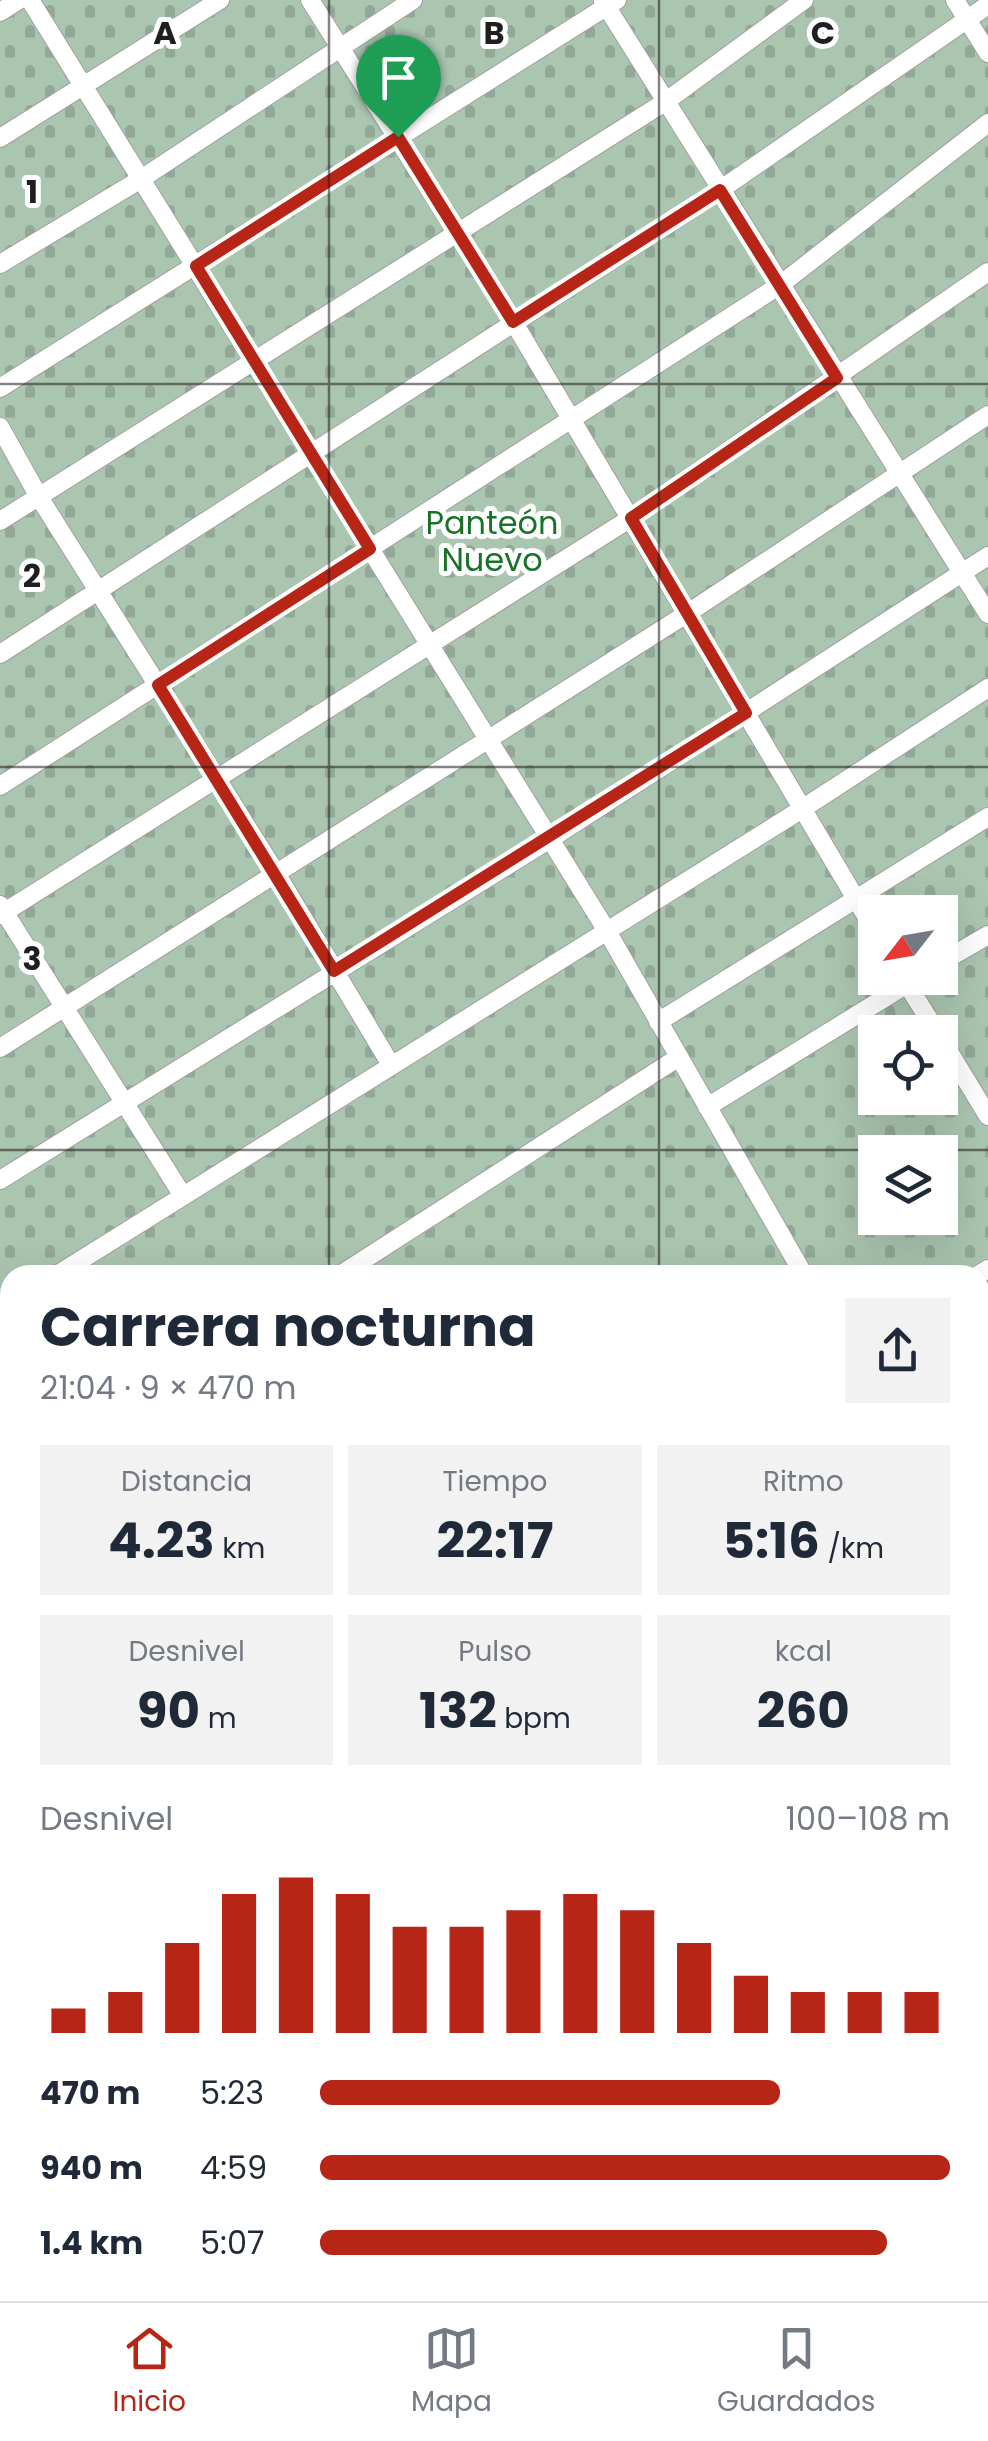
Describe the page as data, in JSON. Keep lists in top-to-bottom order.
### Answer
{
  "parks": ["Panteón Nuevo"],
  "north": "bottom left",
  "page": {
    "heading": ["Carrera nocturna", "21:04 · 9 × 470 m"],
    "stats": [
      ["Distancia", "4.23 km"],
      ["Tiempo", "22:17"],
      ["Ritmo", "5:16 /km"],
      ["Desnivel", "90 m"],
      ["Pulso", "132 bpm"],
      ["kcal", "260"]
    ],
    "chart": ["Desnivel", "100–108 m"],
    "list": [
      {
        "name": "470 m",
        "note": "5:23"
      },
      {
        "name": "940 m",
        "note": "4:59"
      },
      {
        "name": "1.4 km",
        "note": "5:07"
      }
    ],
    "tabs": ["Inicio", "Mapa", "Guardados"]
  },
  "grid": {
    "columns": ["A", "B", "C"],
    "rows": ["1", "2", "3"]
  }
}
